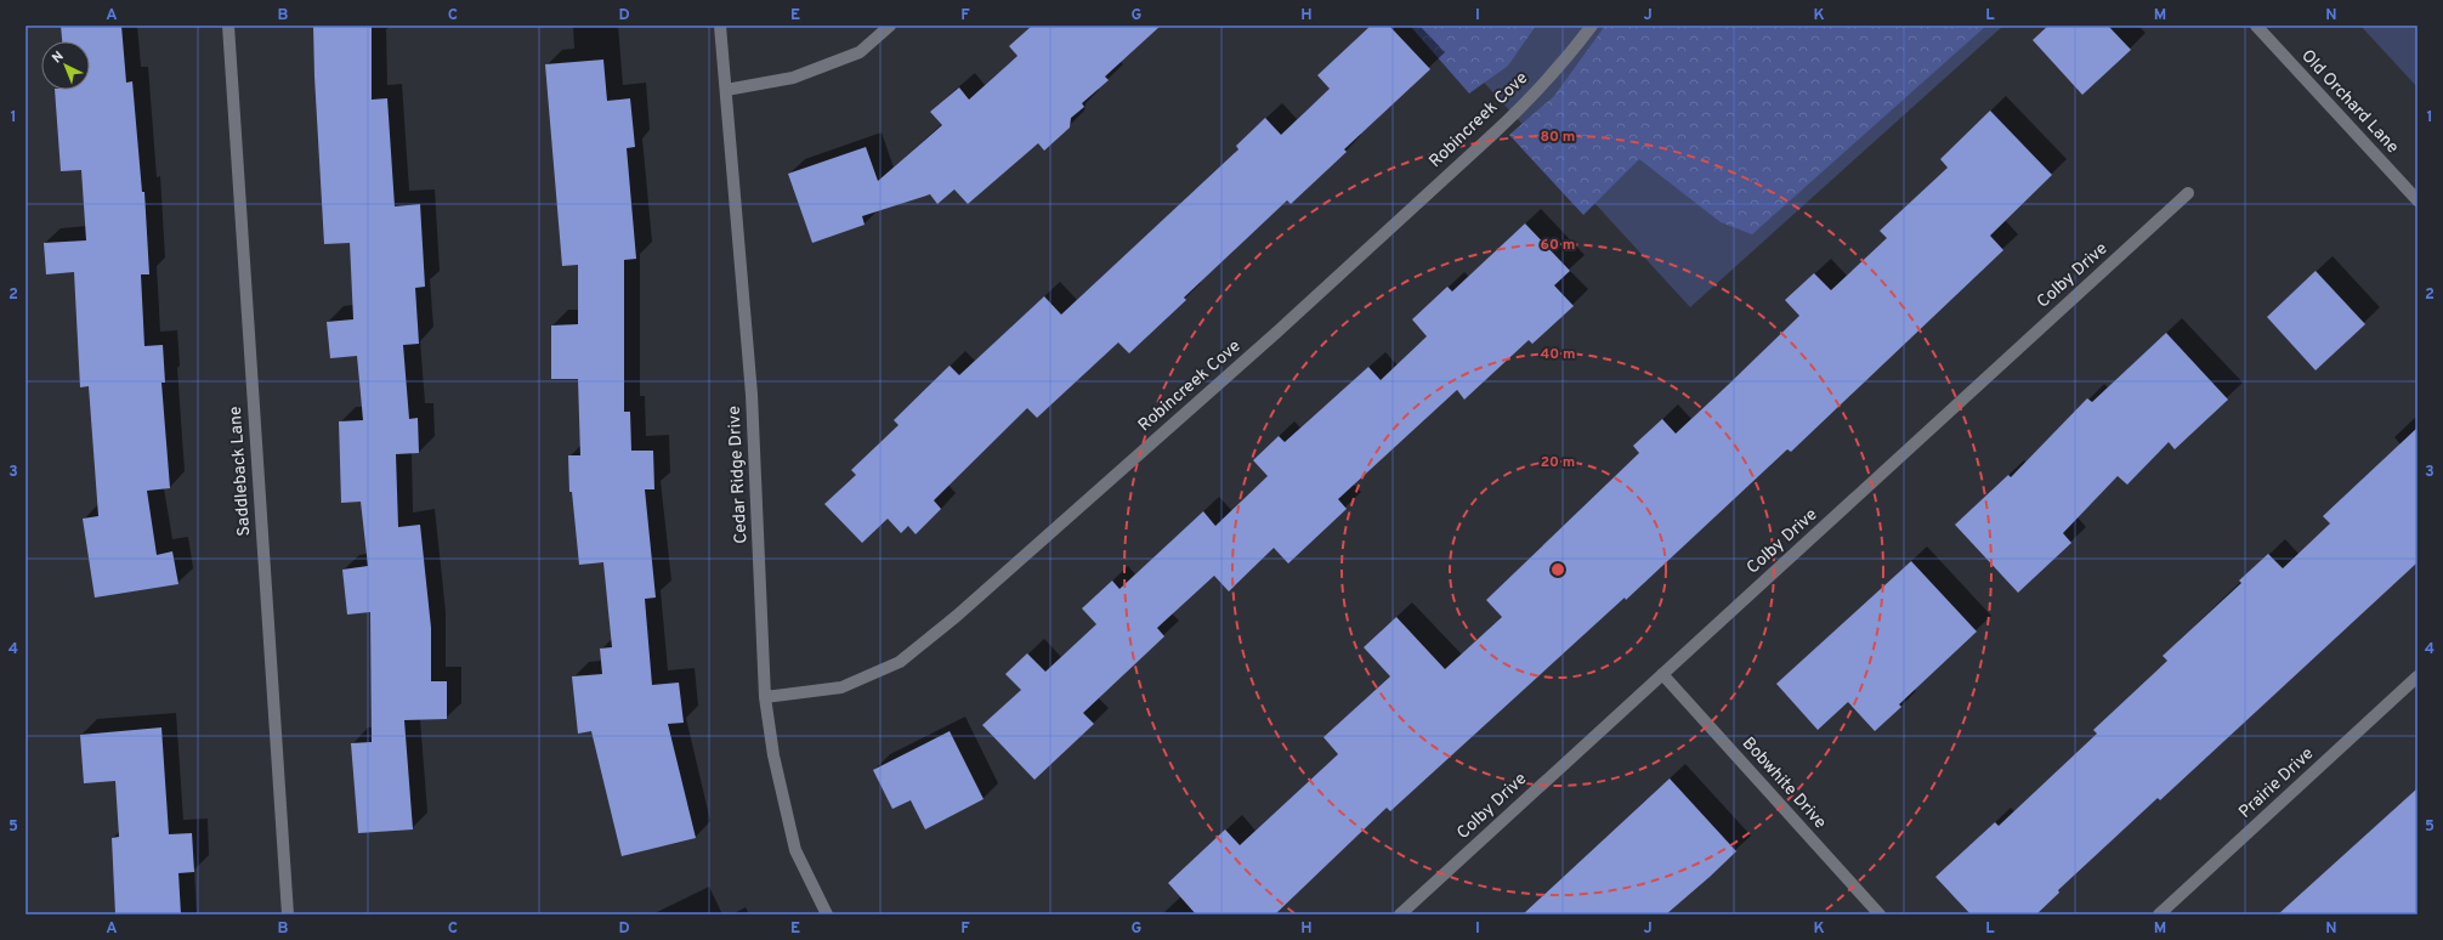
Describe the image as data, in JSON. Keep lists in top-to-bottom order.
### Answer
{
  "streets": {
    "street": [
      "Old Orchard Lane",
      "Robincreek Cove",
      "Colby Drive",
      "Saddleback Lane",
      "Cedar Ridge Drive",
      "Bobwhite Drive",
      "Prairie Drive"
    ]
  },
  "crossings": [
    ["Robincreek Cove", "Cedar Ridge Drive"],
    ["Colby Drive", "Bobwhite Drive"]
  ],
  "north": "top left",
  "grid": {
    "columns": [
      "A",
      "B",
      "C",
      "D",
      "E",
      "F",
      "G",
      "H",
      "I",
      "J",
      "K",
      "L",
      "M",
      "N"
    ],
    "rows": [
      "1",
      "2",
      "3",
      "4",
      "5"
    ]
  },
  "rings": [
    "80 m",
    "60 m",
    "40 m",
    "20 m"
  ]
}
